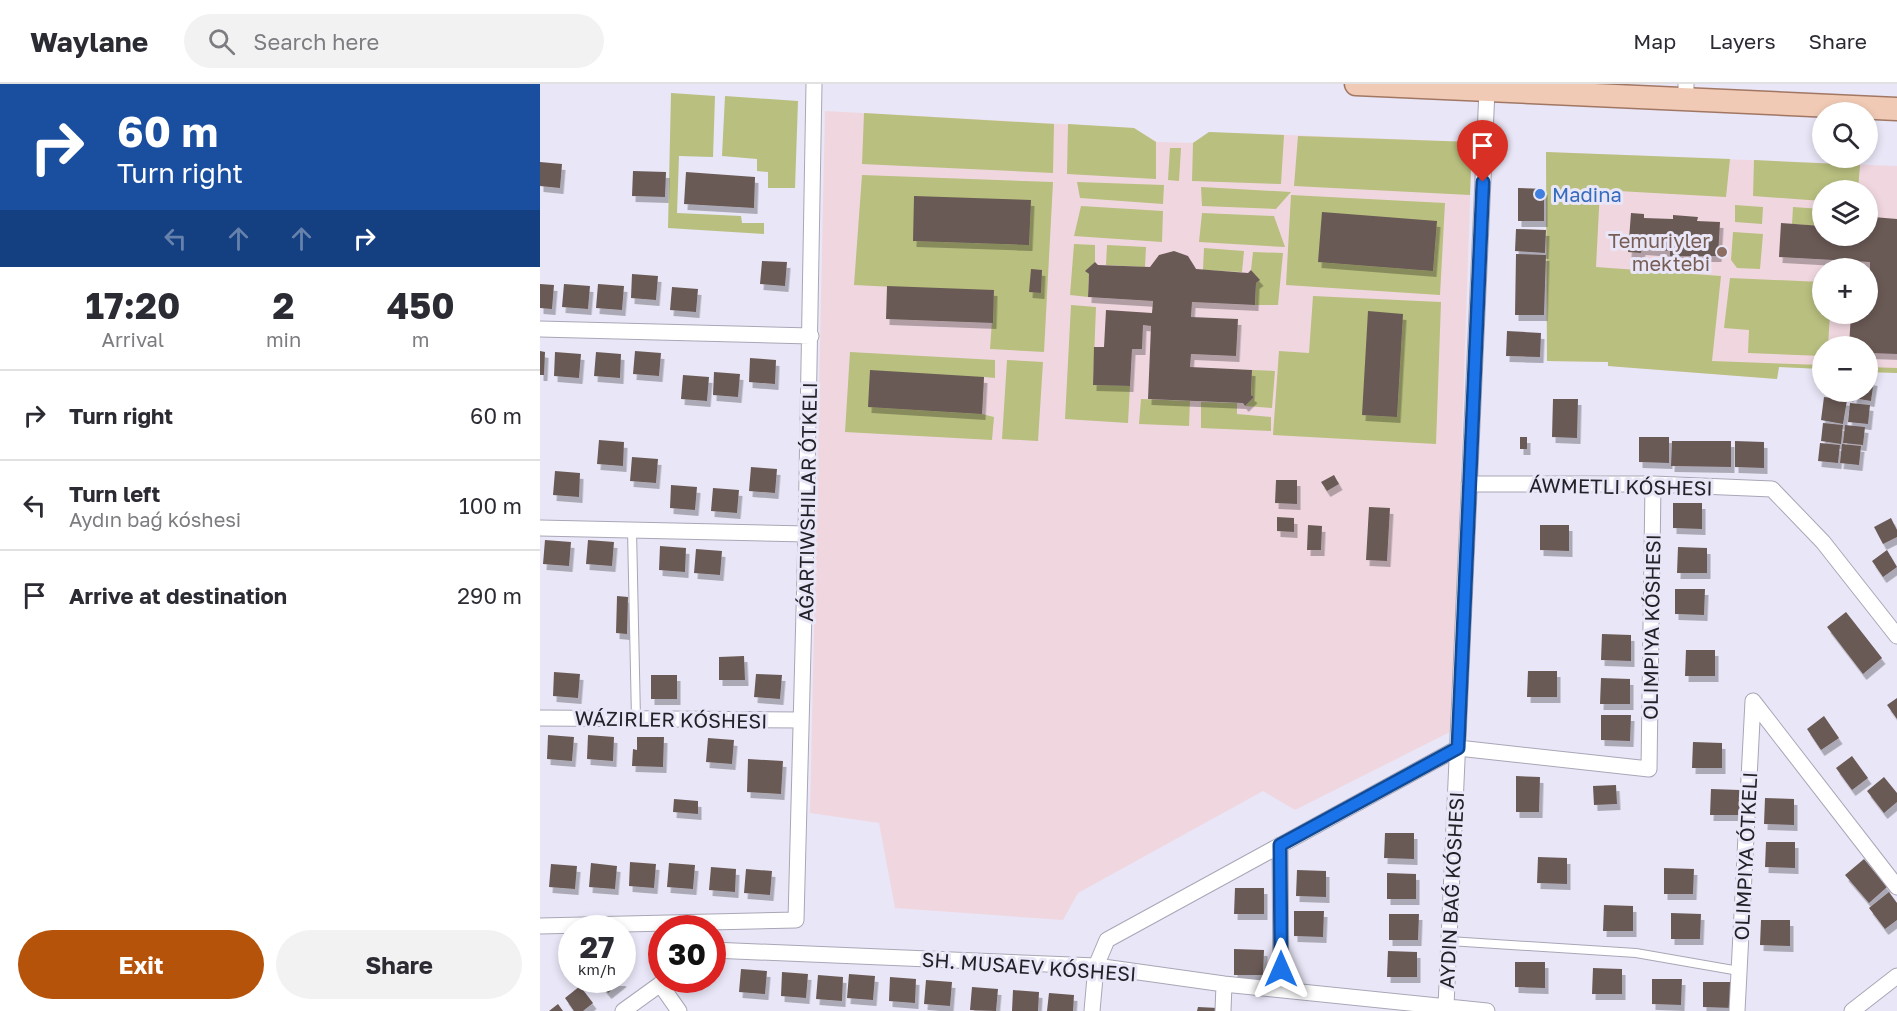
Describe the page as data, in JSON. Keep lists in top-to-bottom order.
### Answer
{
  "streets": {
    "street": [
      "ÁWMETLI KÓSHESI",
      "OLIMPIYA KÓSHESI",
      "WÁZIRLER KÓSHESI",
      "OLIMPIYA ÓTKELI",
      "SH. MUSAEV KÓSHESI"
    ]
  },
  "crossings": [
    ["ÁWMETLI KÓSHESI", "OLIMPIYA KÓSHESI"]
  ],
  "places": ["Madina", "Temuriyler mektebi"],
  "page": {
    "header": "Waylane",
    "search": "Search here",
    "nav": ["Map", "Layers", "Share"],
    "turn": ["60 m", "Turn right"],
    "map_buttons": ["+", "−"],
    "eta": [
      "17:20",
      "Arrival",
      "2",
      "min",
      "450",
      "m"
    ],
    "list": [
      {
        "name": "Turn right",
        "value": "60 m"
      },
      {
        "name": "Turn left",
        "note": "Aydın baǵ kóshesi",
        "value": "100 m"
      },
      {
        "name": "Arrive at destination",
        "value": "290 m"
      }
    ],
    "speed": "27 km/h",
    "limit": "30",
    "buttons": ["Exit", "Share"]
  }
}
